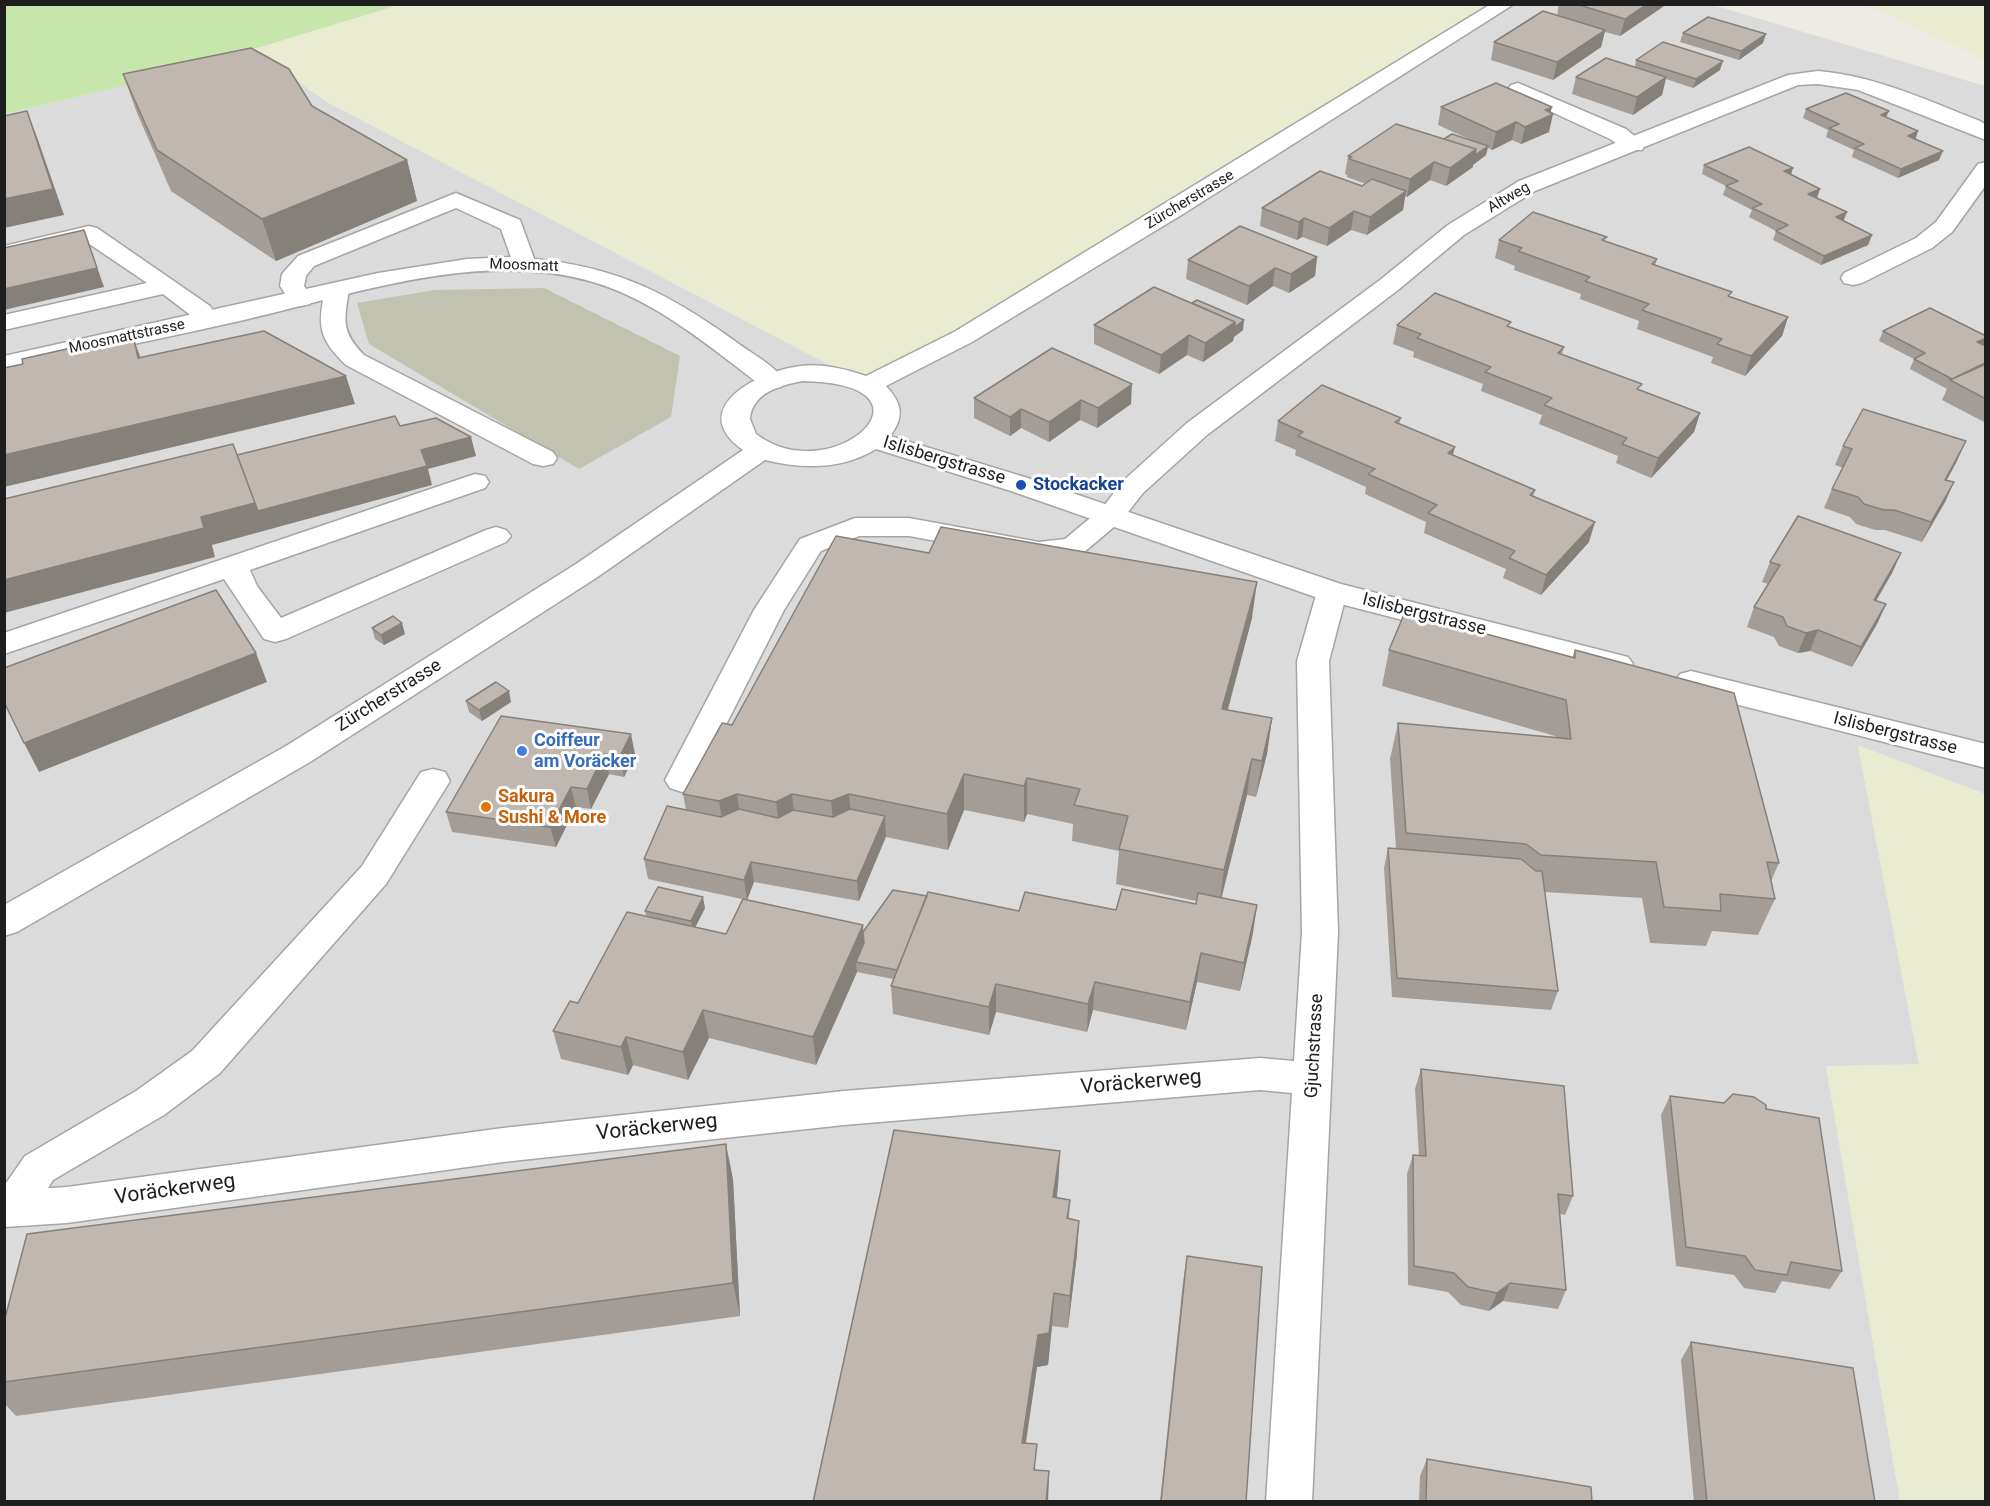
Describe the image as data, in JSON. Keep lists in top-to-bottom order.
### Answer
{
  "streets": {
    "street": [
      "Altweg",
      "Zürcherstrasse",
      "Moosmatt",
      "Moosmattstrasse",
      "Islisbergstrasse",
      "Gjuchstrasse",
      "Voräckerweg"
    ]
  },
  "crossings": [
    ["Altweg", "Islisbergstrasse"],
    ["Zürcherstrasse", "Moosmatt"],
    ["Zürcherstrasse", "Islisbergstrasse"],
    ["Moosmatt", "Moosmattstrasse"],
    ["Moosmatt", "Islisbergstrasse"],
    ["Islisbergstrasse", "Gjuchstrasse"],
    ["Gjuchstrasse", "Voräckerweg"]
  ],
  "places": ["Stockacker", "Coiffeur am Voräcker", "Sakura Sushi & More"]
}
